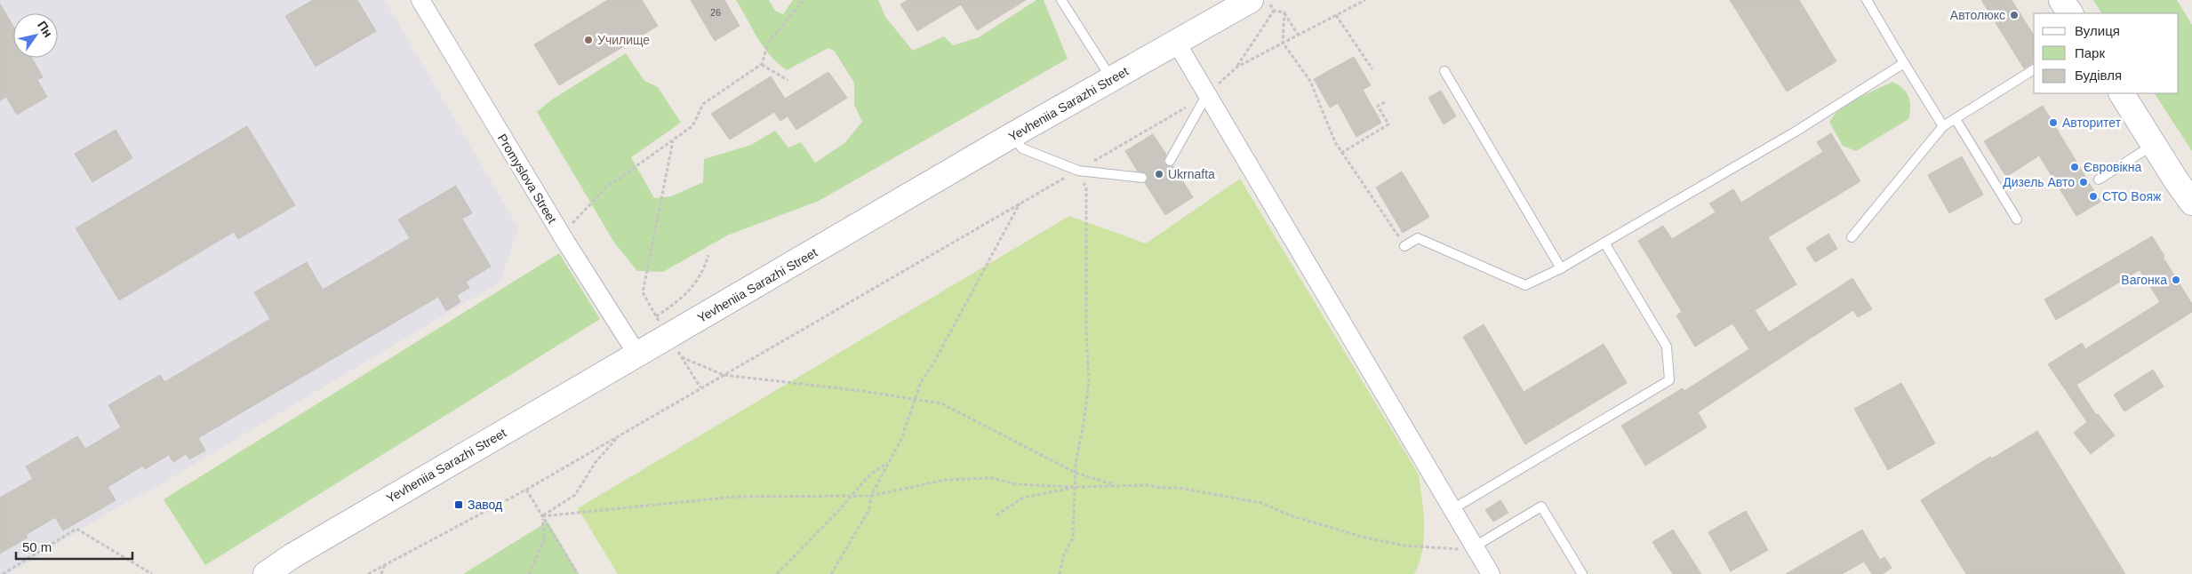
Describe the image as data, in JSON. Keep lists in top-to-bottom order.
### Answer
{
  "streets": {
    "main road": ["Yevheniia Sarazhi Street"],
    "street": ["Promyslova Street"]
  },
  "crossings": [
    ["Yevheniia Sarazhi Street", "Promyslova Street"]
  ],
  "places": {
    "other": [
      "Автолюкс",
      "Училище",
      "Авторитет",
      "Євровікна",
      "Ukrnafta",
      "Дизель Авто",
      "СТО Вояж",
      "Вагонка"
    ],
    "transit": ["Завод"]
  },
  "house_numbers": ["26"],
  "legend": ["Вулиця", "Парк", "Будівля"],
  "scale_bar": "50 m",
  "north": "top right"
}
